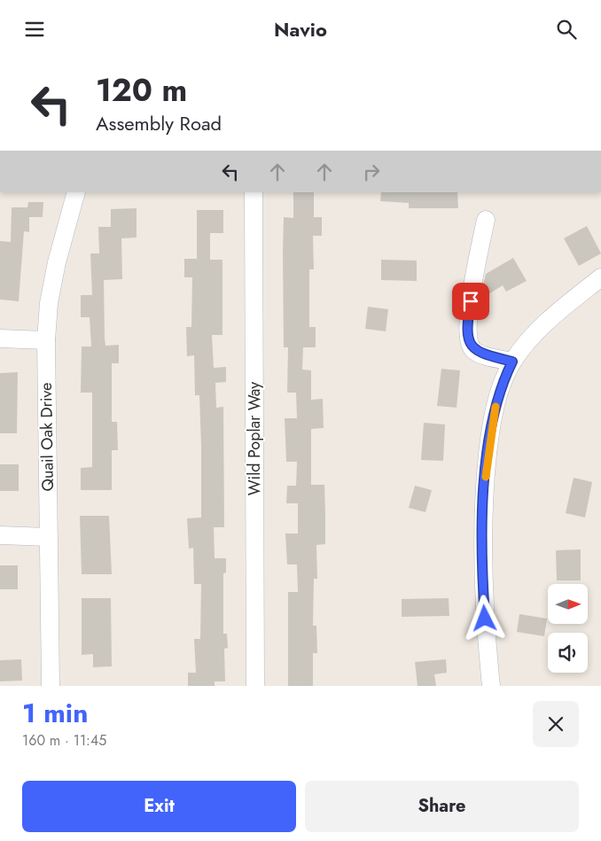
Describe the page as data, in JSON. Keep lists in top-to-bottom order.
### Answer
{
  "streets": {
    "street": ["Quail Oak Drive", "Wild Poplar Way"]
  },
  "north": "right",
  "page": {
    "header": "Navio",
    "turn": ["120 m", "Assembly Road"],
    "heading": ["1 min", "160 m · 11:45"],
    "buttons": ["Exit", "Share"]
  }
}
